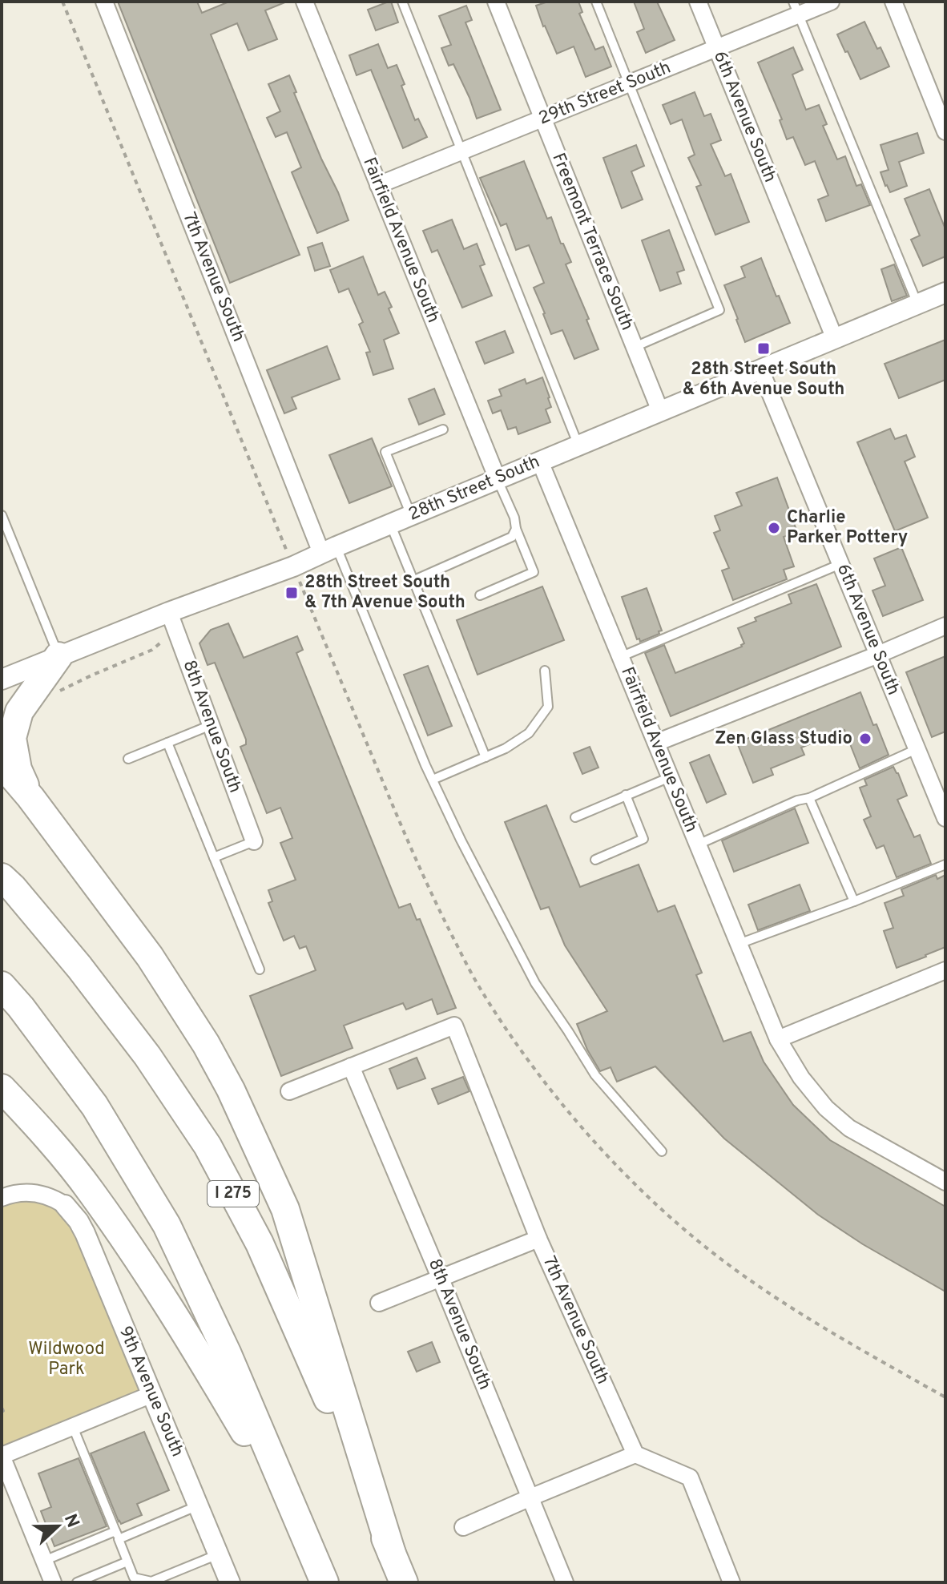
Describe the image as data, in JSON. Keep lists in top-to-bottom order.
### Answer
{
  "streets": {
    "highway": ["I 275"],
    "street": [
      "29th Street South",
      "6th Avenue South",
      "Fairfield Avenue South",
      "Freemont Terrace South",
      "7th Avenue South",
      "28th Street South",
      "8th Avenue South",
      "9th Avenue South"
    ]
  },
  "crossings": [
    ["29th Street South", "6th Avenue South"],
    ["29th Street South", "Fairfield Avenue South"],
    ["29th Street South", "Freemont Terrace South"],
    ["6th Avenue South", "28th Street South"],
    ["Fairfield Avenue South", "28th Street South"],
    ["Freemont Terrace South", "28th Street South"],
    ["7th Avenue South", "28th Street South"],
    ["7th Avenue South", "8th Avenue South"],
    ["28th Street South", "8th Avenue South"]
  ],
  "parks": ["Wildwood Park"],
  "places": {
    "transit": ["28th Street South & 6th Avenue South", "28th Street South & 7th Avenue South"],
    "other": ["Charlie Parker Pottery", "Zen Glass Studio"]
  },
  "north": "right"
}
